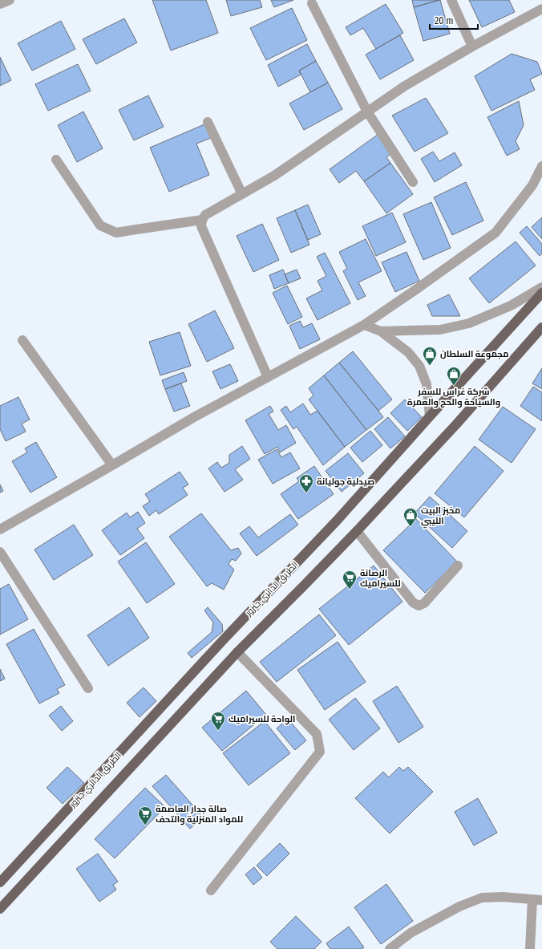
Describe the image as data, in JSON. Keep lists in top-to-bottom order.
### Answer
{
  "streets": {
    "main road": ["الطريق الدائري جنزور"]
  },
  "places": {
    "shop": ["مجموعة السلطان", "شركة غراس للسفر والسياحة والحج والعمرة", "مخبز البيت الليبي"],
    "pharmacy": ["صيدلية جوليانة"],
    "supermarket": ["الرصانة للسيراميك", "الواحة للسيراميك", "صالة جدار العاصمة للمواد المنزلية والتحف"]
  },
  "scale_bar": "20 m"
}
